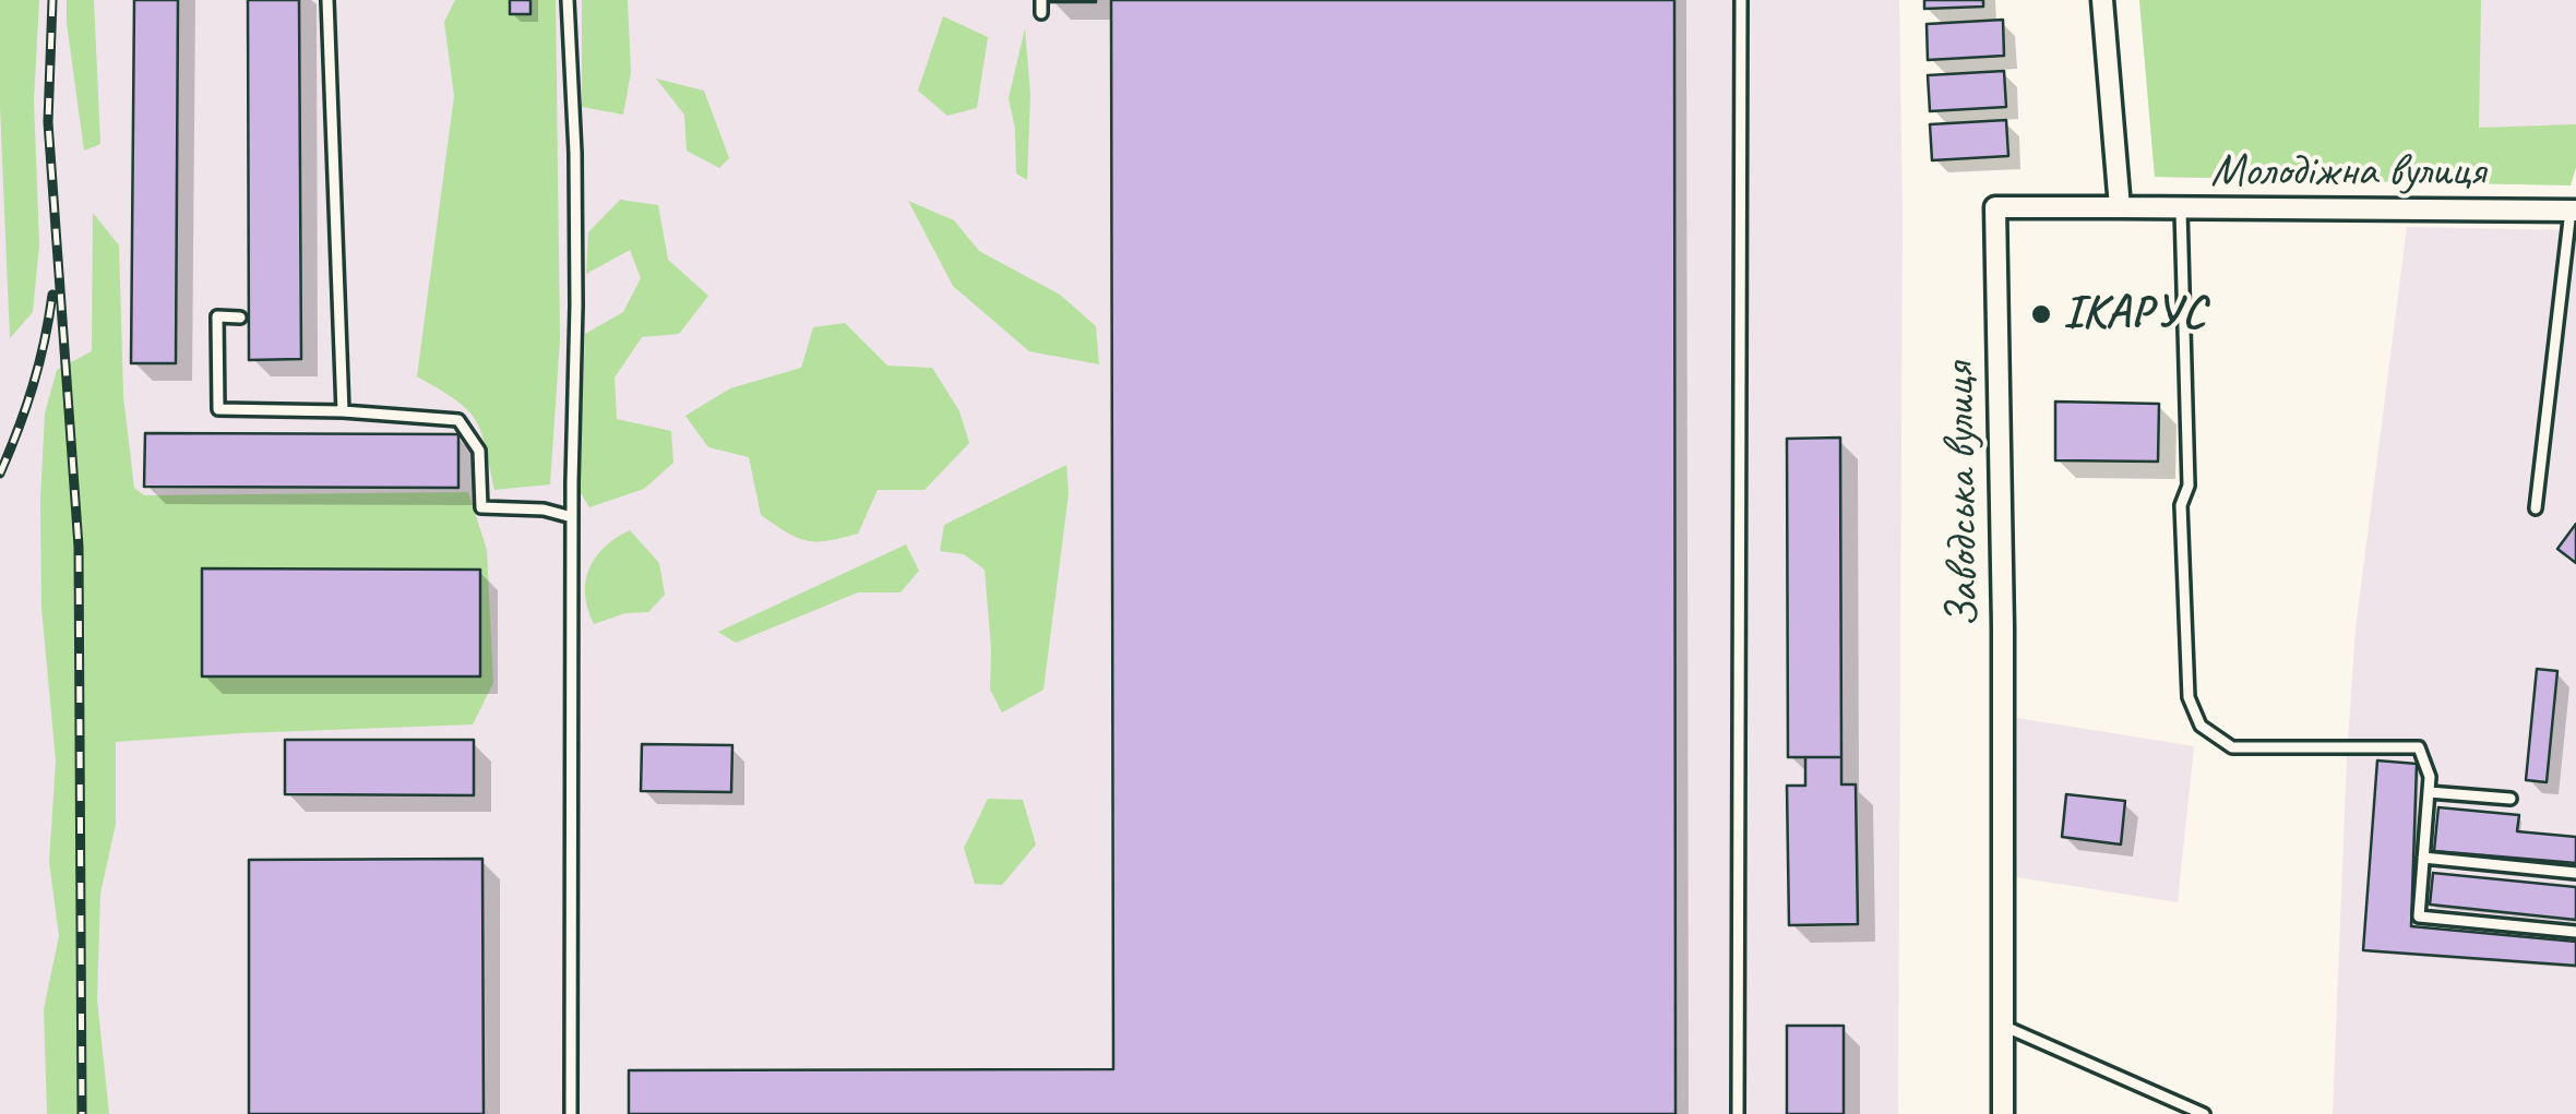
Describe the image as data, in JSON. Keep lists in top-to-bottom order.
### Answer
{
  "streets": {
    "street": ["Молодіжна вулиця", "Заводська вулиця"]
  },
  "crossings": [
    ["Молодіжна вулиця", "Заводська вулиця"]
  ],
  "places": ["ІКАРУС"]
}
